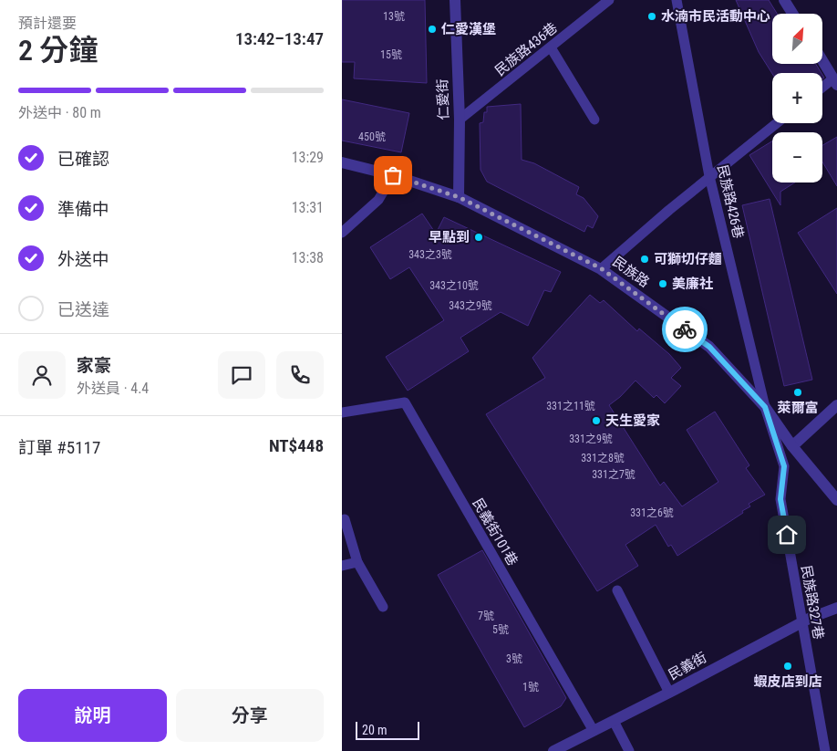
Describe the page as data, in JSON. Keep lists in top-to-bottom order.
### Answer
{
  "streets": {
    "street": ["仁愛街", "民族路", "民義街"],
    "lane": [
      "民族路436巷",
      "民族路426巷",
      "民義街101巷",
      "民族路327巷"
    ]
  },
  "crossings": [
    ["民族路436巷", "仁愛街"],
    ["仁愛街", "民族路"],
    ["民族路426巷", "民族路"],
    ["民族路426巷", "民族路327巷"],
    ["民族路", "民族路327巷"],
    ["民義街101巷", "民義街"],
    ["民族路327巷", "民義街"]
  ],
  "places": [
    "水湳市民活動中心",
    "仁愛漢堡",
    "早點到",
    "可獅切仔麵",
    "美廉社",
    "萊爾富",
    "天生愛家",
    "蝦皮店到店"
  ],
  "house_numbers": [
    "13號",
    "15號",
    "450號",
    "343之3號",
    "343之10號",
    "343之9號",
    "331之11號",
    "331之9號",
    "331之8號",
    "331之7號",
    "331之6號",
    "7號",
    "5號",
    "3號",
    "1號"
  ],
  "scale_bar": "20 m",
  "north": "top right",
  "page": {
    "heading": ["2 分鐘", "預計還要", "13:42–13:47"],
    "panel": [
      "家豪",
      "外送員 · 4.4",
      "訂單 #5117",
      "NT$448"
    ],
    "map_buttons": ["+", "−"],
    "bar": "外送中 · 80 m",
    "list": [
      ["已確認", "13:29"],
      ["準備中", "13:31"],
      ["外送中", "13:38"],
      "已送達"
    ],
    "buttons": ["說明", "分享"],
    "scale": "20 m"
  }
}
